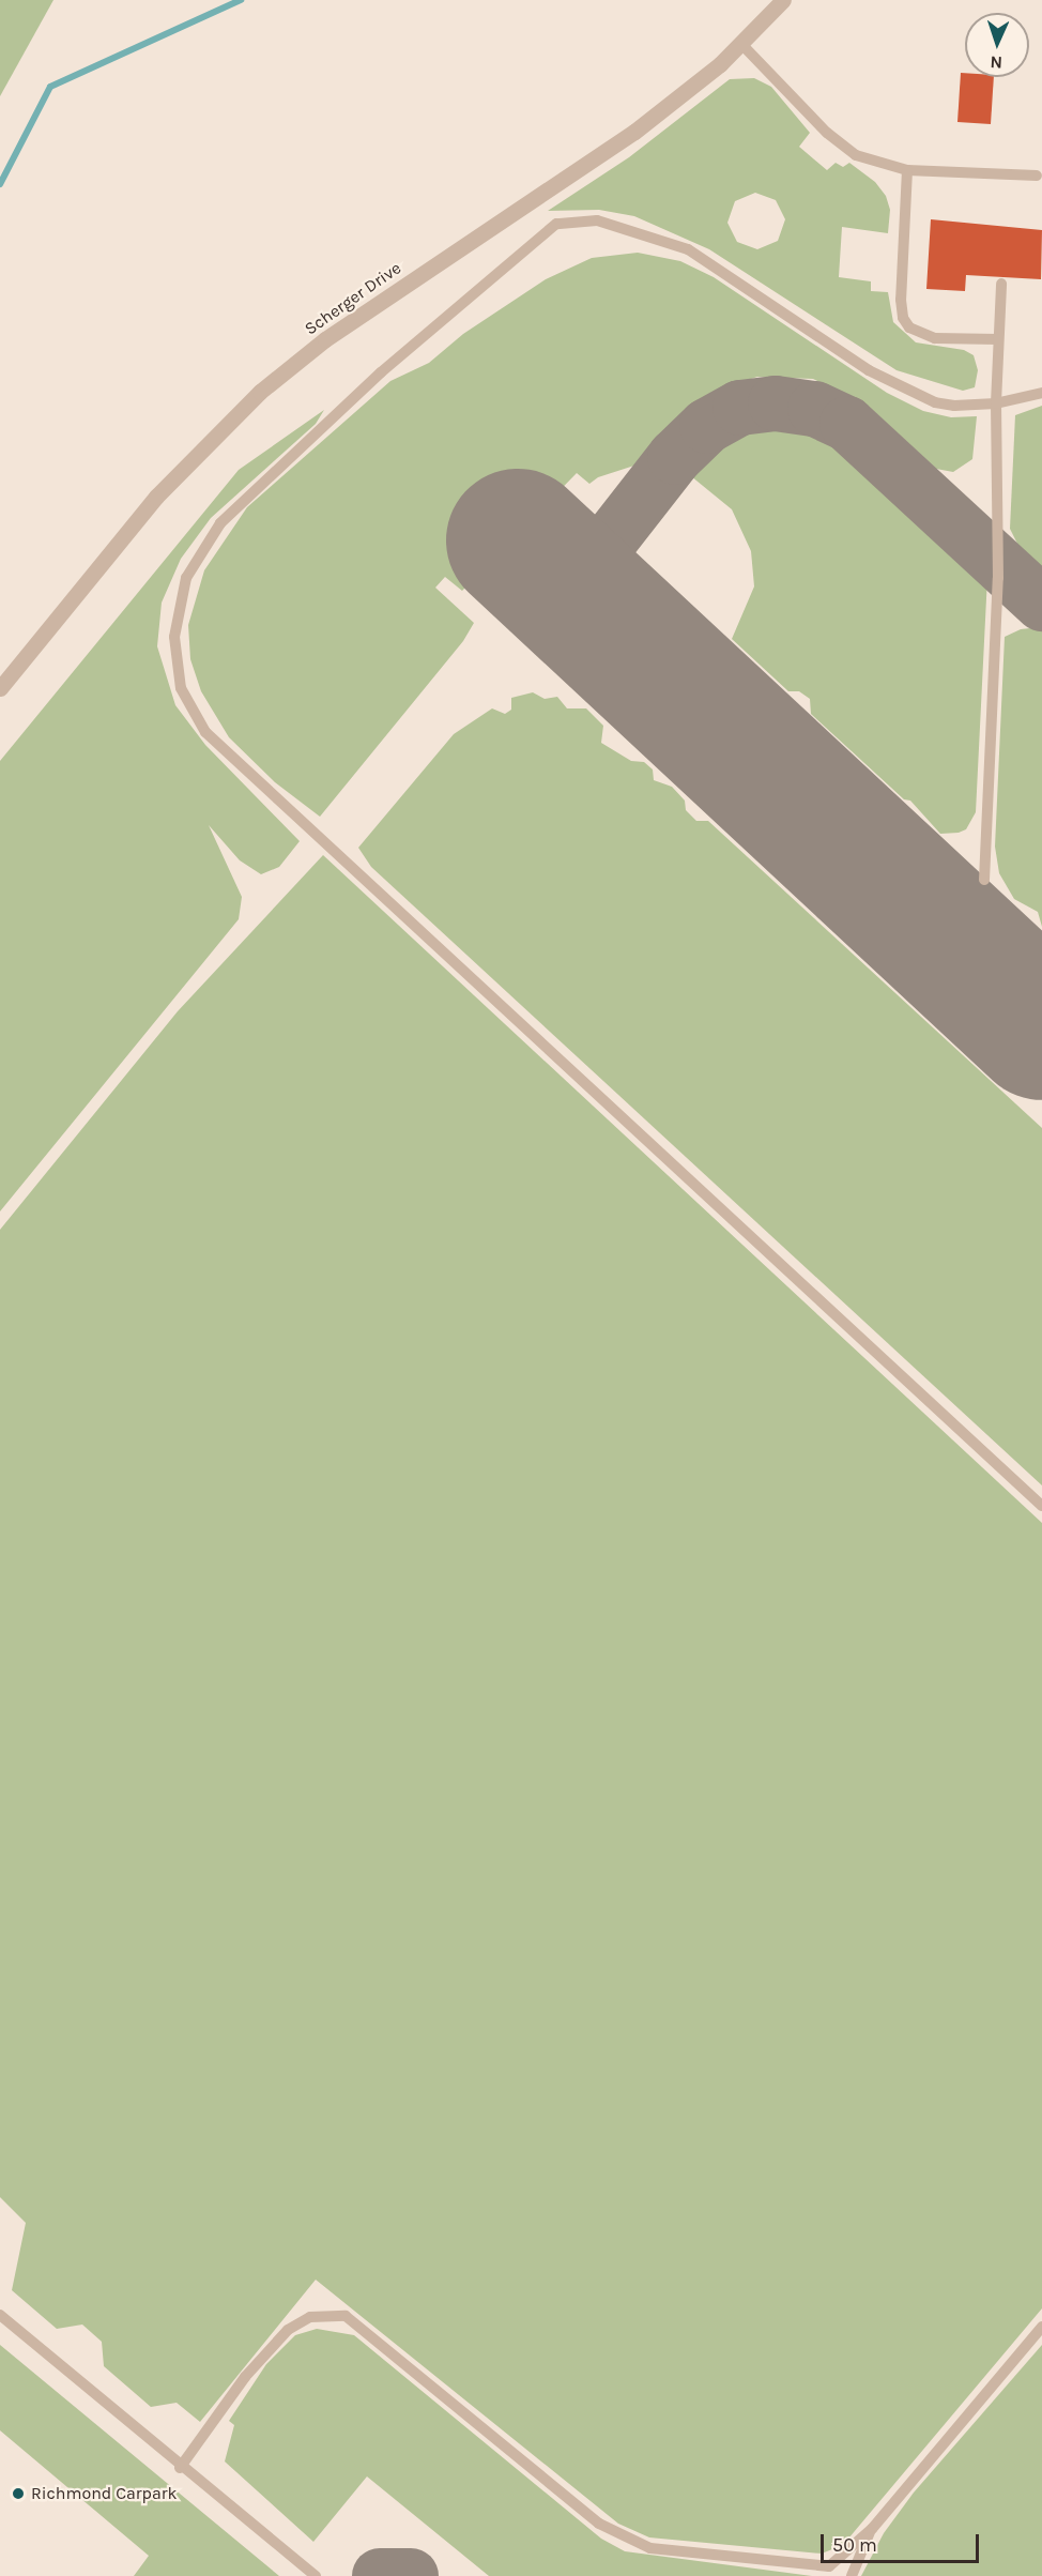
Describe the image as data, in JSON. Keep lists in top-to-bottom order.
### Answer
{
  "streets": {
    "street": ["Scherger Drive"]
  },
  "places": ["Richmond Carpark"],
  "scale_bar": "50 m",
  "north": "bottom"
}
